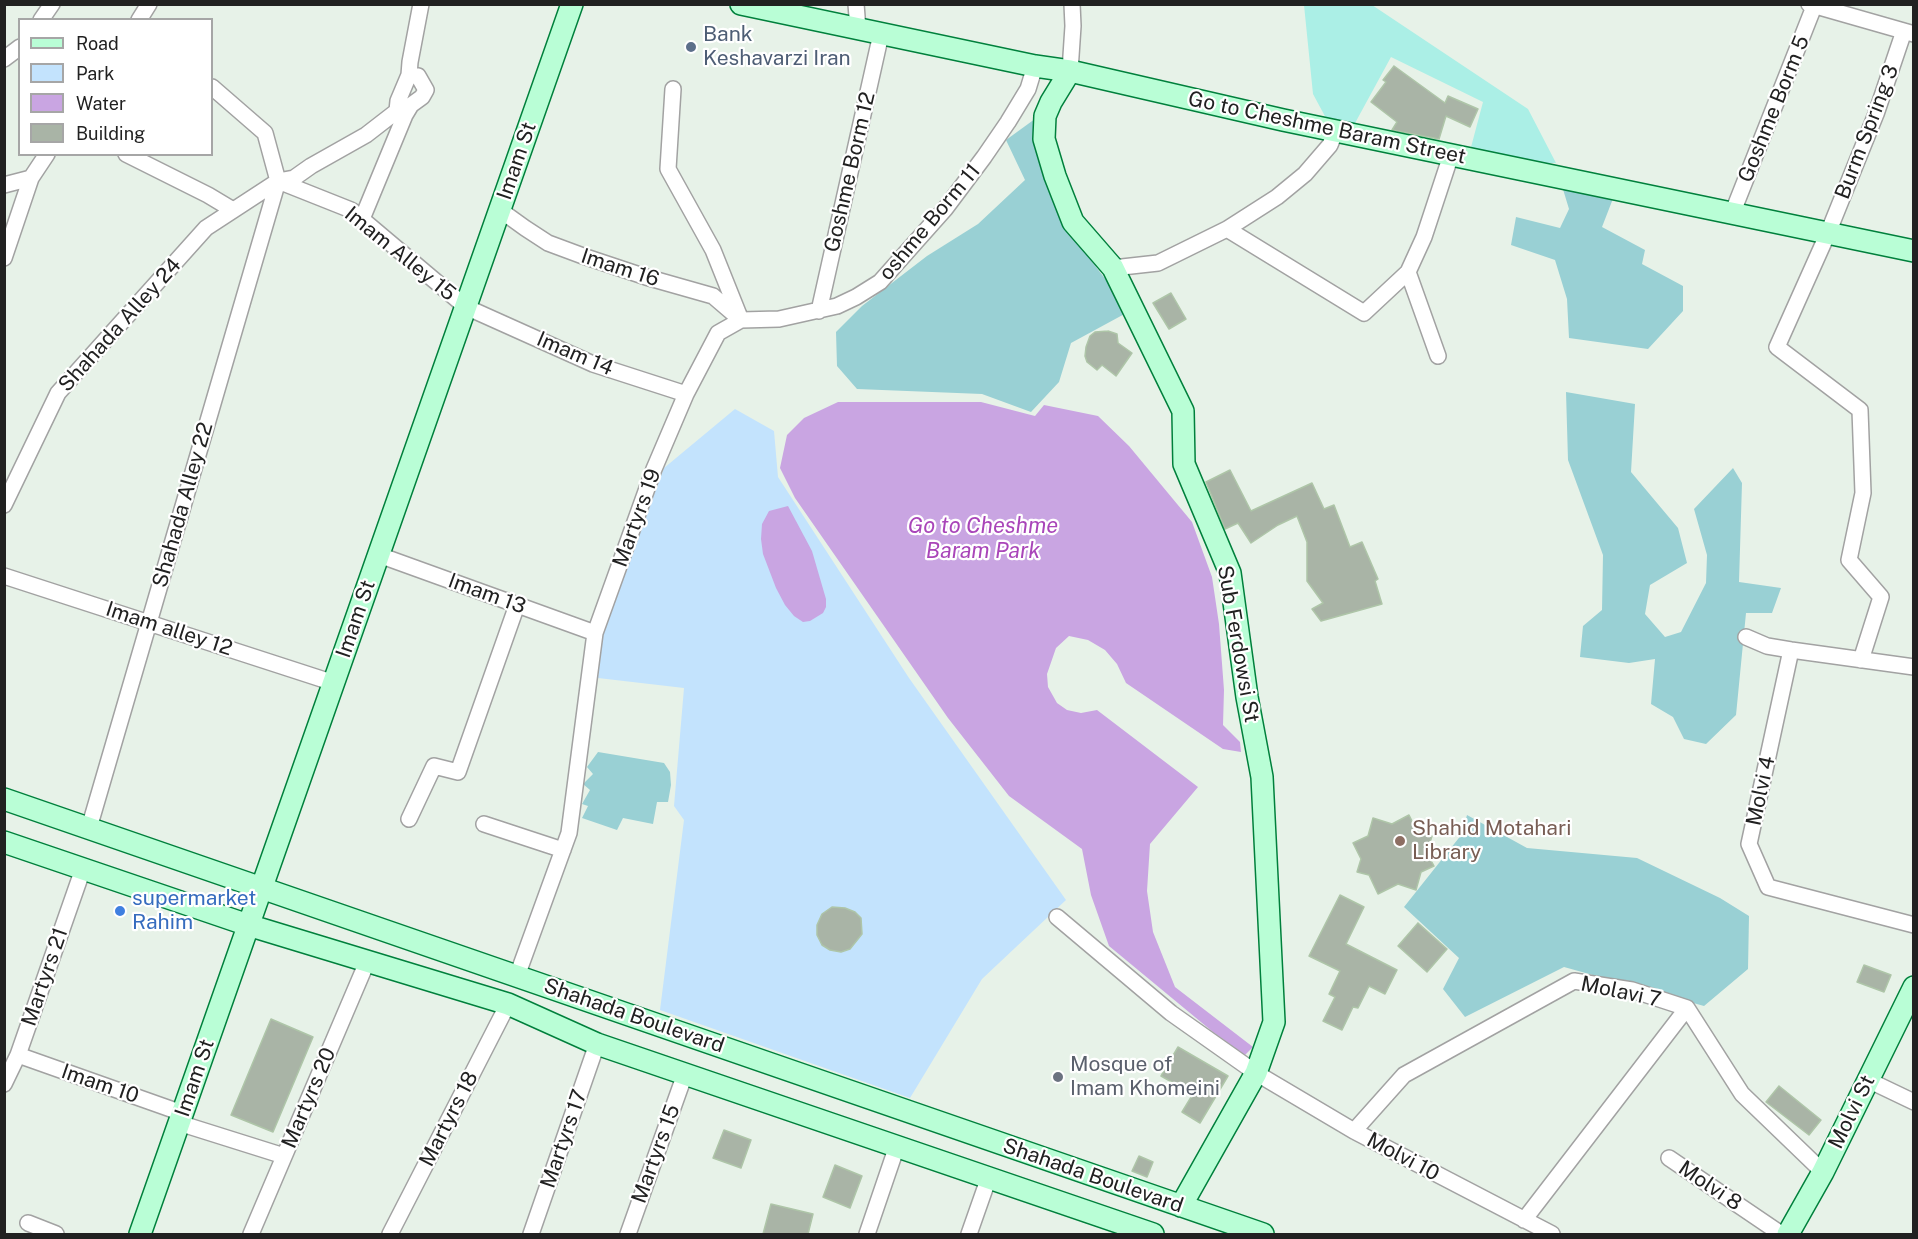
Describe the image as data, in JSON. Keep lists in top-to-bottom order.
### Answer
{
  "streets": {
    "main road": [
      "Go to Cheshme Baram Street",
      "Imam St",
      "Sub Ferdowsi St",
      "Shahada Boulevard",
      "Molvi St"
    ],
    "street": [
      "Goshme Borm 5",
      "Burm Spring 3",
      "Goshme Borm 12",
      "oshme Borm 11",
      "Imam Alley 15",
      "Imam 16",
      "Shahada Alley 24",
      "Imam 14",
      "Shahada Alley 22",
      "Martyrs 19",
      "Imam 13",
      "Imam alley 12",
      "Molvi 4",
      "Martyrs 21",
      "Molavi 7",
      "Imam 10",
      "Martyrs 20",
      "Martyrs 18",
      "Martyrs 17",
      "Martyrs 15",
      "Molvi 10",
      "Molvi 8"
    ]
  },
  "crossings": [
    ["Goshme Borm 5", "Go to Cheshme Baram Street"],
    ["Go to Cheshme Baram Street", "Burm Spring 3"],
    ["Go to Cheshme Baram Street", "Goshme Borm 12"],
    ["Go to Cheshme Baram Street", "oshme Borm 11"],
    ["Go to Cheshme Baram Street", "Sub Ferdowsi St"],
    ["Imam St", "Imam Alley 15"],
    ["Imam St", "Imam 16"],
    ["Imam St", "Imam 14"],
    ["Imam St", "Imam 13"],
    ["Imam St", "Imam alley 12"],
    ["Imam St", "Shahada Boulevard"],
    ["Imam St", "Imam 10"],
    ["Goshme Borm 12", "oshme Borm 11"],
    ["oshme Borm 11", "Imam 16"],
    ["oshme Borm 11", "Martyrs 19"],
    ["Imam Alley 15", "Shahada Alley 24"],
    ["Imam Alley 15", "Imam 14"],
    ["Imam Alley 15", "Shahada Alley 22"],
    ["Imam 16", "Martyrs 19"],
    ["Shahada Alley 24", "Shahada Alley 22"],
    ["Imam 14", "Martyrs 19"],
    ["Shahada Alley 22", "Imam alley 12"],
    ["Shahada Alley 22", "Shahada Boulevard"],
    ["Martyrs 19", "Imam 13"],
    ["Martyrs 19", "Shahada Boulevard"],
    ["Sub Ferdowsi St", "Shahada Boulevard"],
    ["Sub Ferdowsi St", "Molvi 10"],
    ["Martyrs 21", "Shahada Boulevard"],
    ["Martyrs 21", "Imam 10"],
    ["Molavi 7", "Molvi St"],
    ["Molavi 7", "Molvi 10"],
    ["Shahada Boulevard", "Martyrs 20"],
    ["Shahada Boulevard", "Martyrs 18"],
    ["Shahada Boulevard", "Martyrs 17"],
    ["Shahada Boulevard", "Martyrs 15"],
    ["Imam 10", "Martyrs 20"]
  ],
  "water": ["Go to Cheshme Baram Park"],
  "places": [
    "Bank Keshavarzi Iran",
    "Shahid Motahari Library",
    "supermarket Rahim",
    "Mosque of Imam Khomeini"
  ],
  "legend": [
    "Road",
    "Park",
    "Water",
    "Building"
  ]
}
